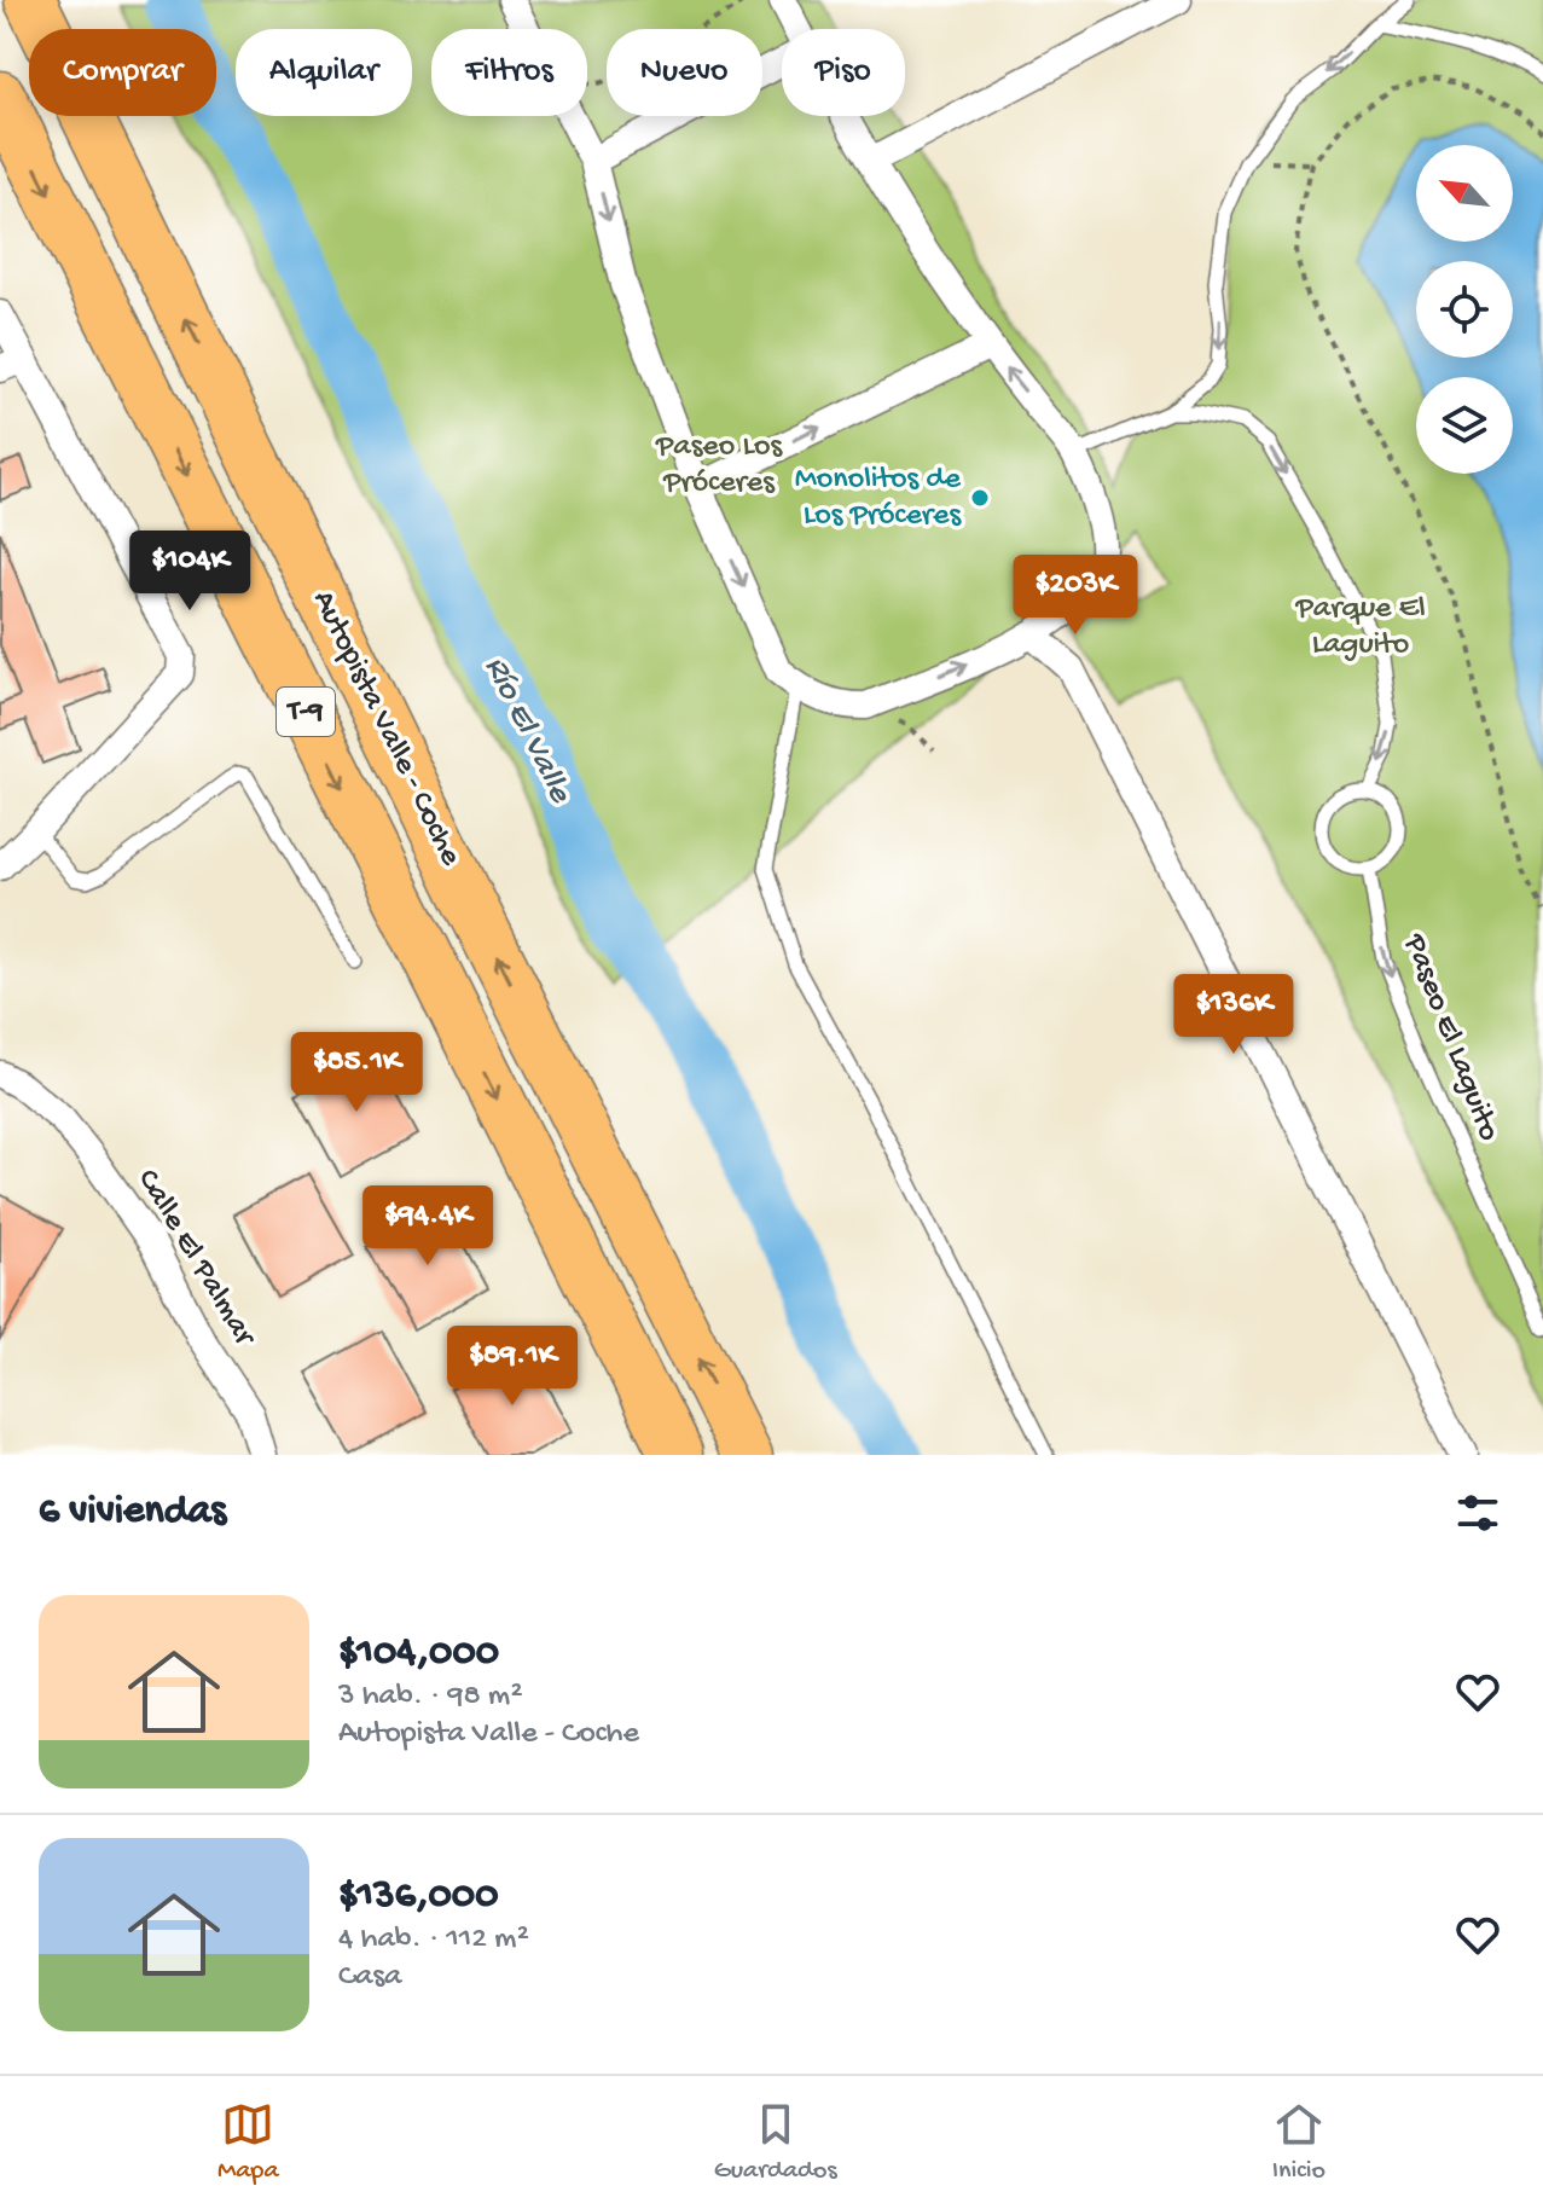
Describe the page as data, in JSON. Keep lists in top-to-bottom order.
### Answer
{
  "streets": {
    "highway": ["T-9", "Autopista Valle - Coche"],
    "street": ["Calle El Palmar"],
    "lane": ["Paseo El Laguito"]
  },
  "one_way": ["Paseo El Laguito"],
  "water": ["Río El Valle"],
  "parks": ["Paseo Los Próceres", "Parque El Laguito"],
  "places": ["Monolitos de Los Próceres"],
  "north": "top left",
  "page": {
    "chip": [
      "Comprar",
      "Alquilar",
      "Filtros",
      "Nuevo",
      "Piso"
    ],
    "price": [
      "$104K",
      "$203K",
      "$136K",
      "$85.1K",
      "$94.4K",
      "$89.1K"
    ],
    "heading": "6 viviendas",
    "list": [
      {
        "name": "$104,000",
        "note": "3 hab. · 98 m² · Autopista Valle - Coche"
      },
      {
        "name": "$136,000",
        "note": "4 hab. · 112 m² · Casa"
      }
    ],
    "tabs": ["Mapa", "Guardados", "Inicio"]
  }
}
